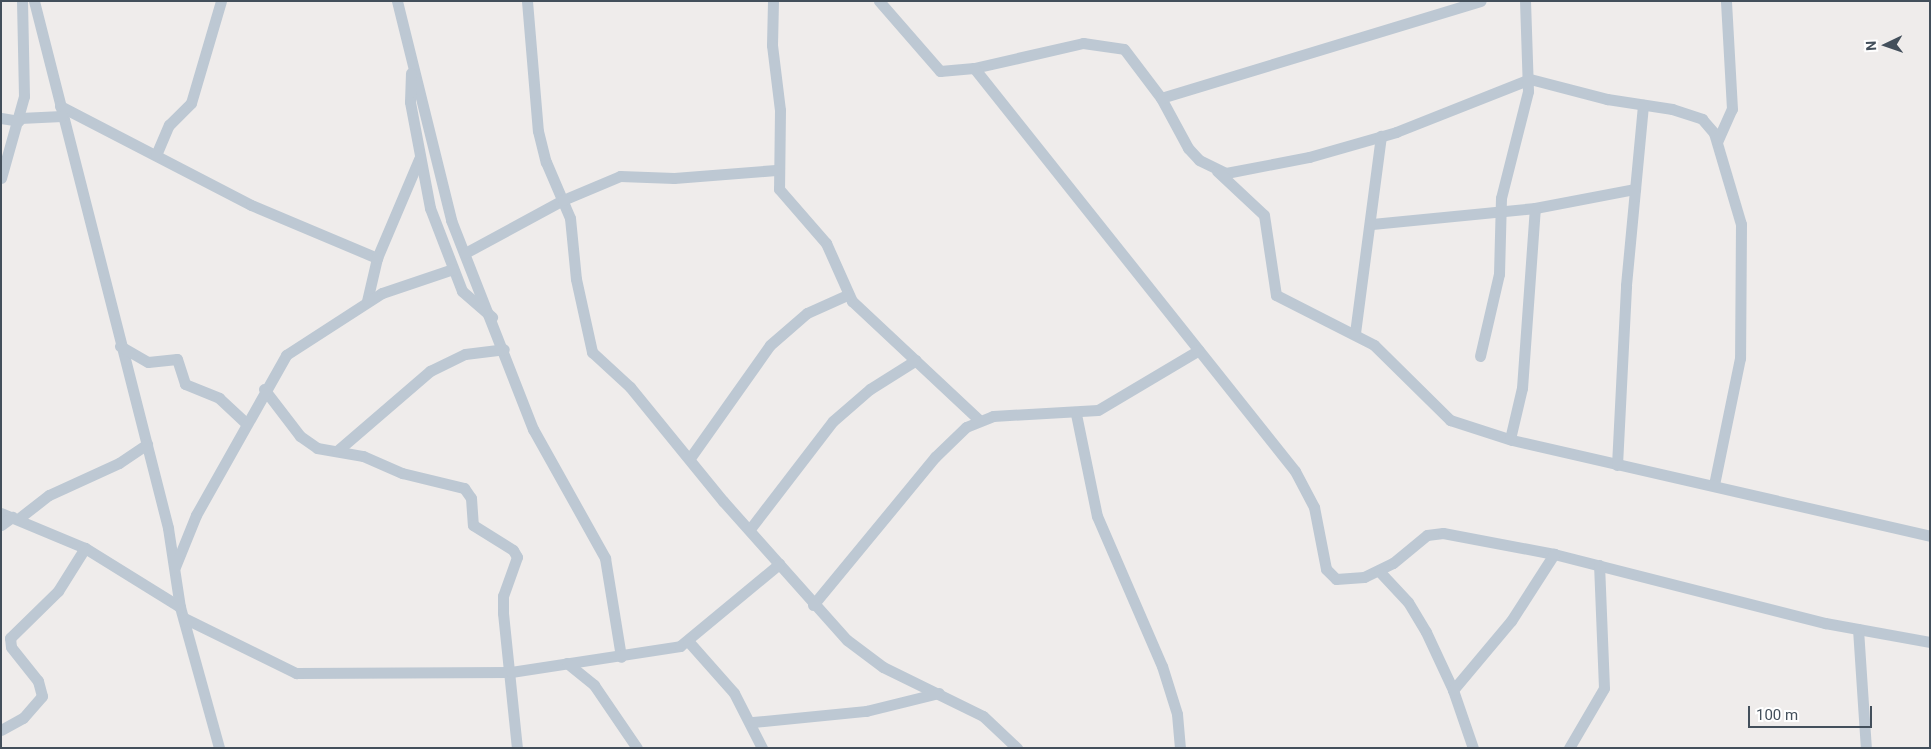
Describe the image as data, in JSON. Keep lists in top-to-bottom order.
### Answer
{
  "scale_bar": "100 m",
  "north": "left"
}
